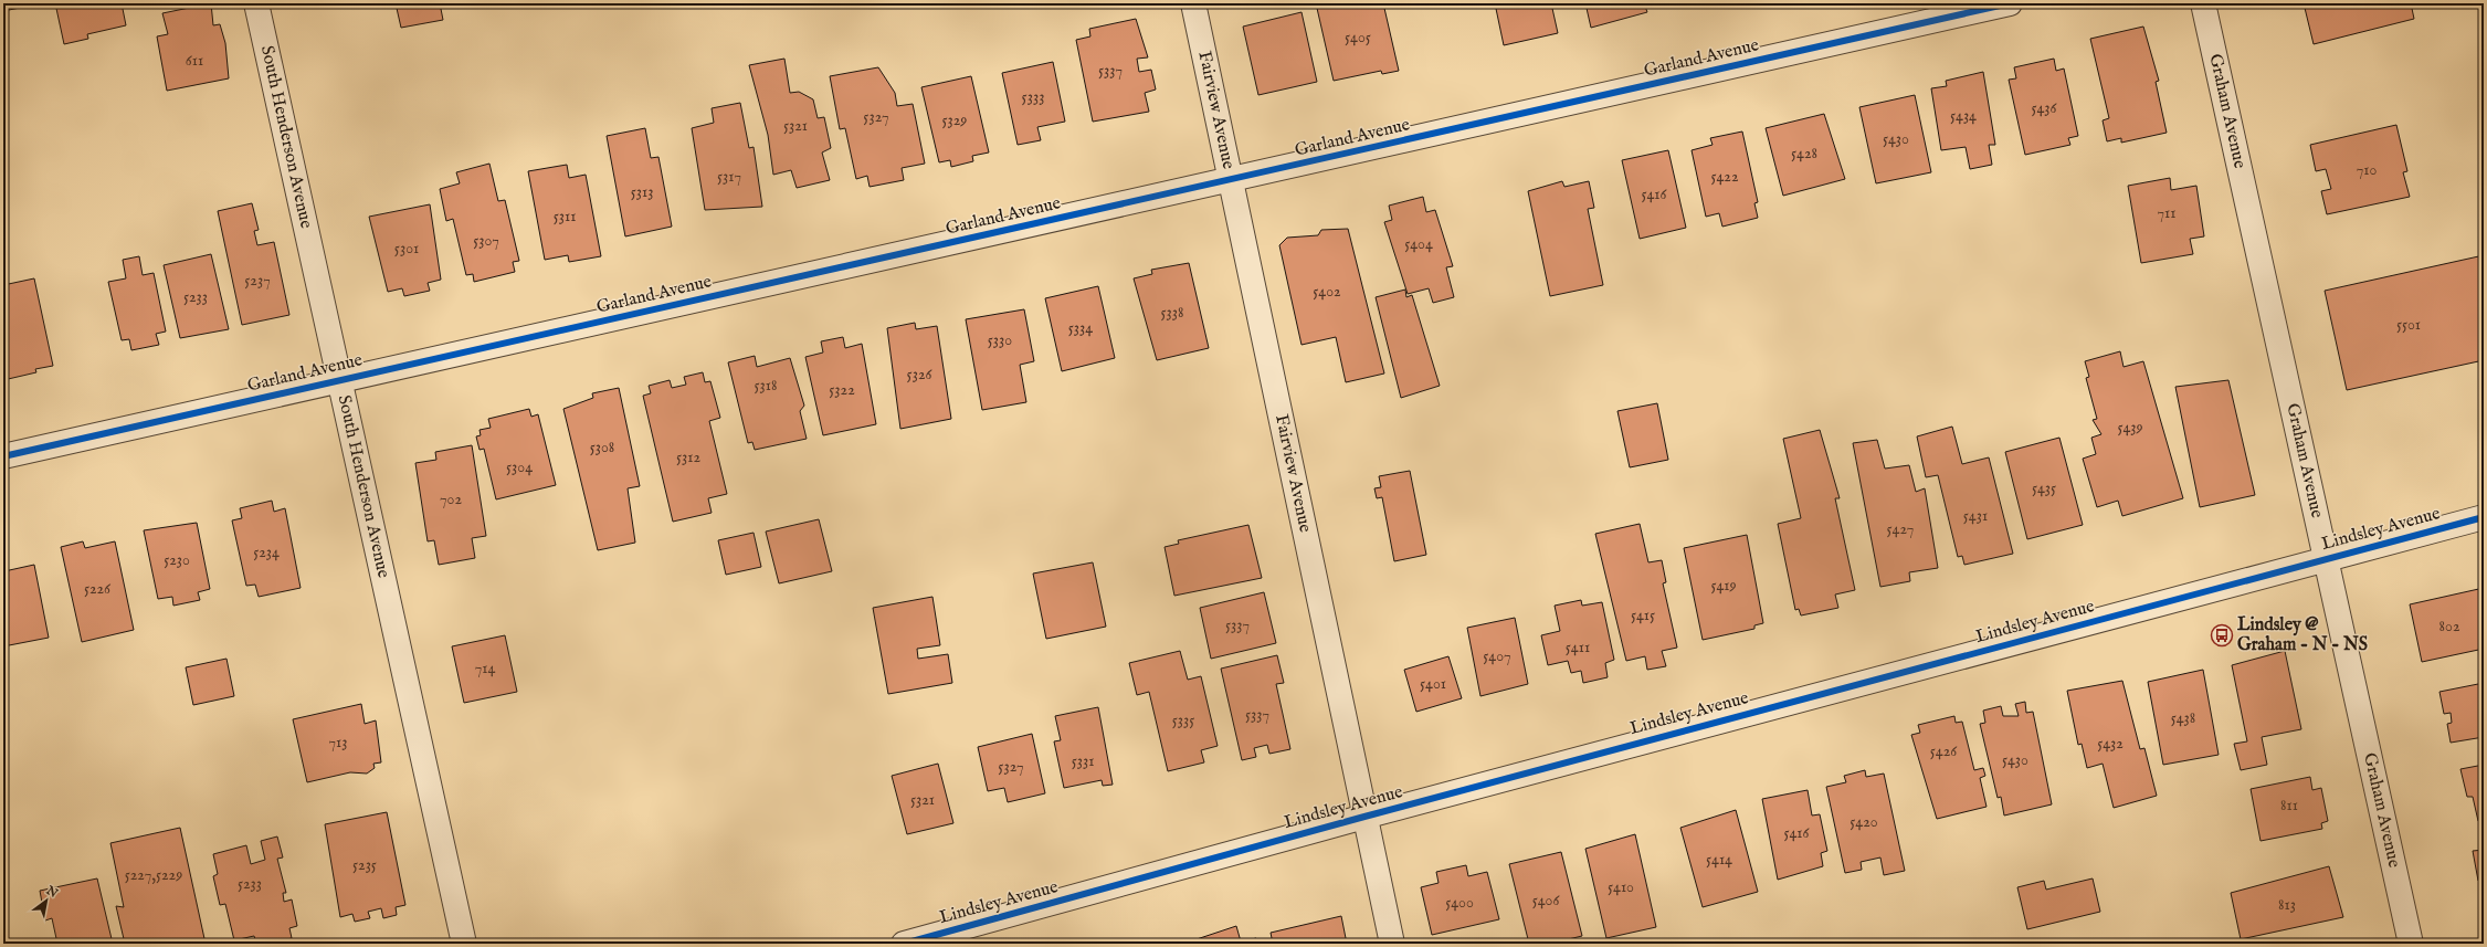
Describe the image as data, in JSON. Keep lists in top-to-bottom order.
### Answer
{
  "streets": {
    "street": [
      "Garland Avenue",
      "Fairview Avenue",
      "Graham Avenue",
      "South Henderson Avenue",
      "Lindsley Avenue"
    ]
  },
  "crossings": [
    ["Garland Avenue", "Fairview Avenue"],
    ["Garland Avenue", "South Henderson Avenue"],
    ["Fairview Avenue", "Lindsley Avenue"],
    ["Graham Avenue", "Lindsley Avenue"]
  ],
  "places": {
    "bus stop": ["Lindsley @ Graham - N - NS"]
  },
  "house_numbers": [
    "5405",
    "611",
    "5337",
    "5333",
    "5436",
    "5434",
    "5327",
    "5329",
    "5321",
    "5430",
    "5428",
    "710",
    "5317",
    "5422",
    "5313",
    "5416",
    "711",
    "5311",
    "5307",
    "5404",
    "5301",
    "5237",
    "5402",
    "5233",
    "5338",
    "5501",
    "5334",
    "5330",
    "5326",
    "5318",
    "5322",
    "5439",
    "5308",
    "5312",
    "5304",
    "5435",
    "702",
    "5431",
    "5427",
    "5234",
    "5230",
    "5419",
    "5226",
    "5415",
    "5337",
    "802",
    "5411",
    "5407",
    "714",
    "5401",
    "5337",
    "5438",
    "5335",
    "713",
    "5432",
    "5426",
    "5430",
    "5331",
    "5327",
    "5321",
    "811",
    "5420",
    "5416",
    "5414",
    "5235",
    "5227,5229",
    "5233",
    "5410",
    "5406",
    "5400",
    "813"
  ],
  "north": "top right"
}
